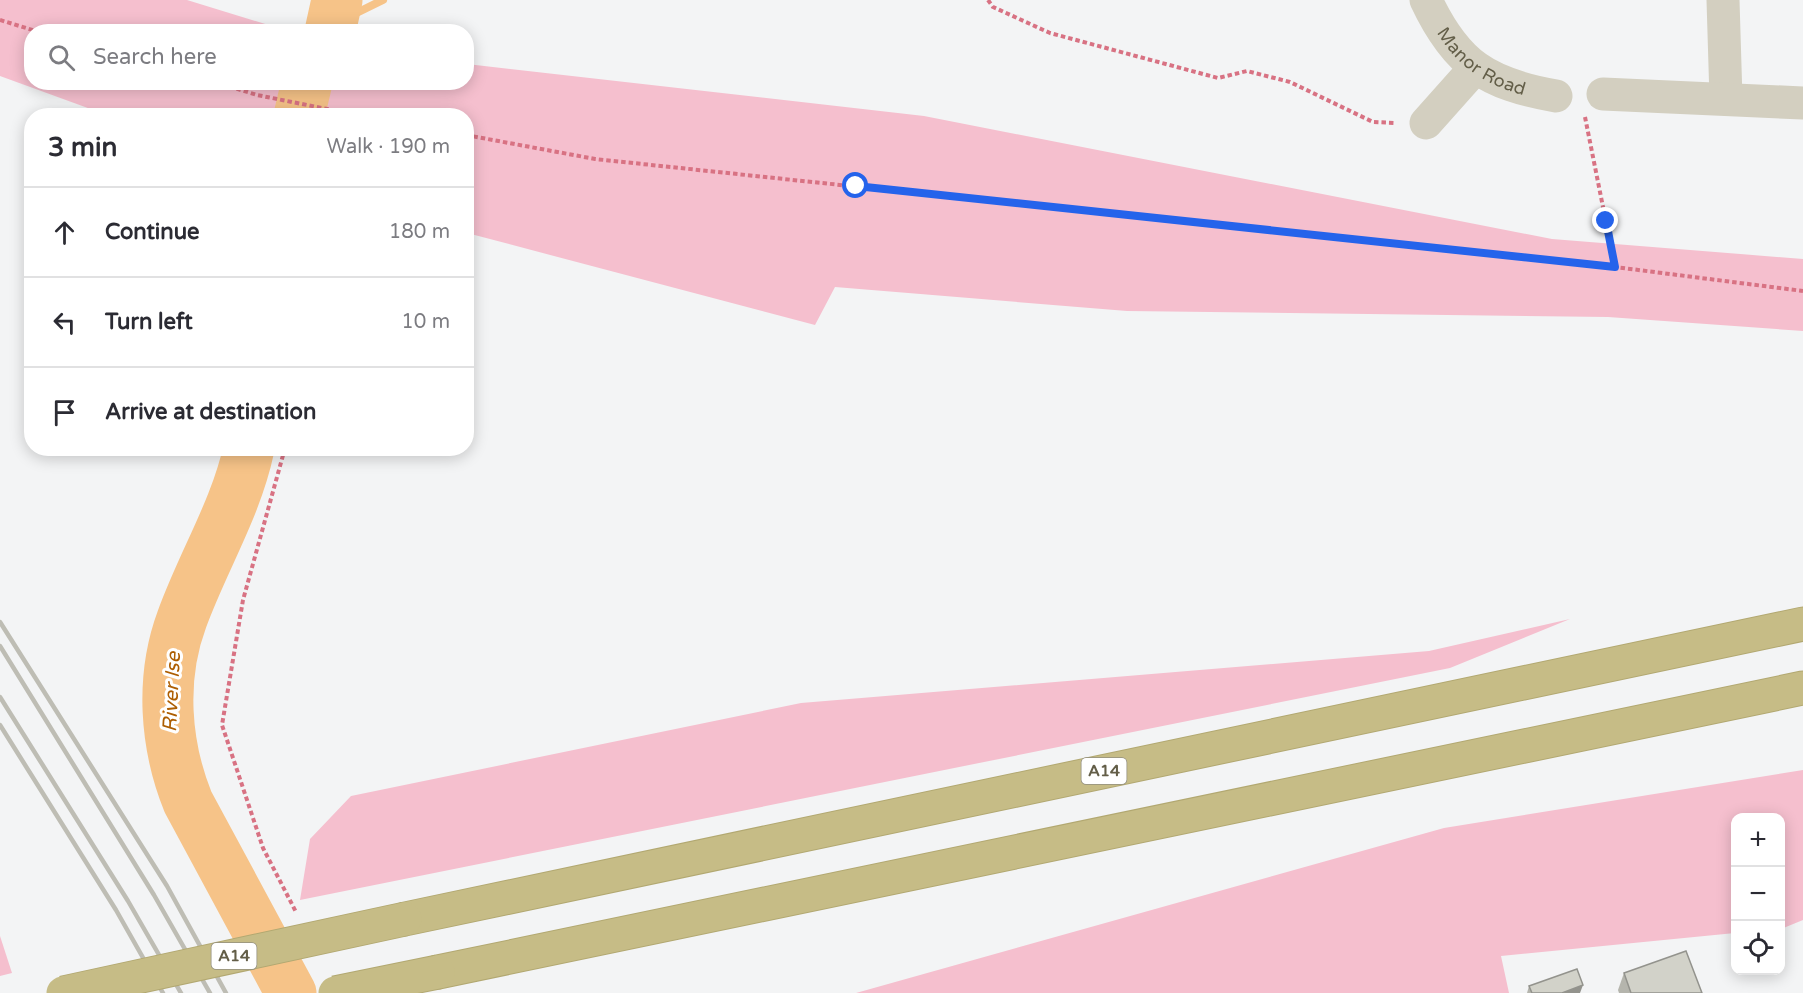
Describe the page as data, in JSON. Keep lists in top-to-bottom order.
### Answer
{
  "streets": {
    "highway": ["A14"],
    "street": ["Manor Road"]
  },
  "water": ["River Ise"],
  "page": {
    "search": "Search here",
    "heading": ["3 min", "Walk · 190 m"],
    "list": [
      ["Continue", "180 m"],
      ["Turn left", "10 m"],
      "Arrive at destination"
    ],
    "map_buttons": ["+", "−"]
  }
}
